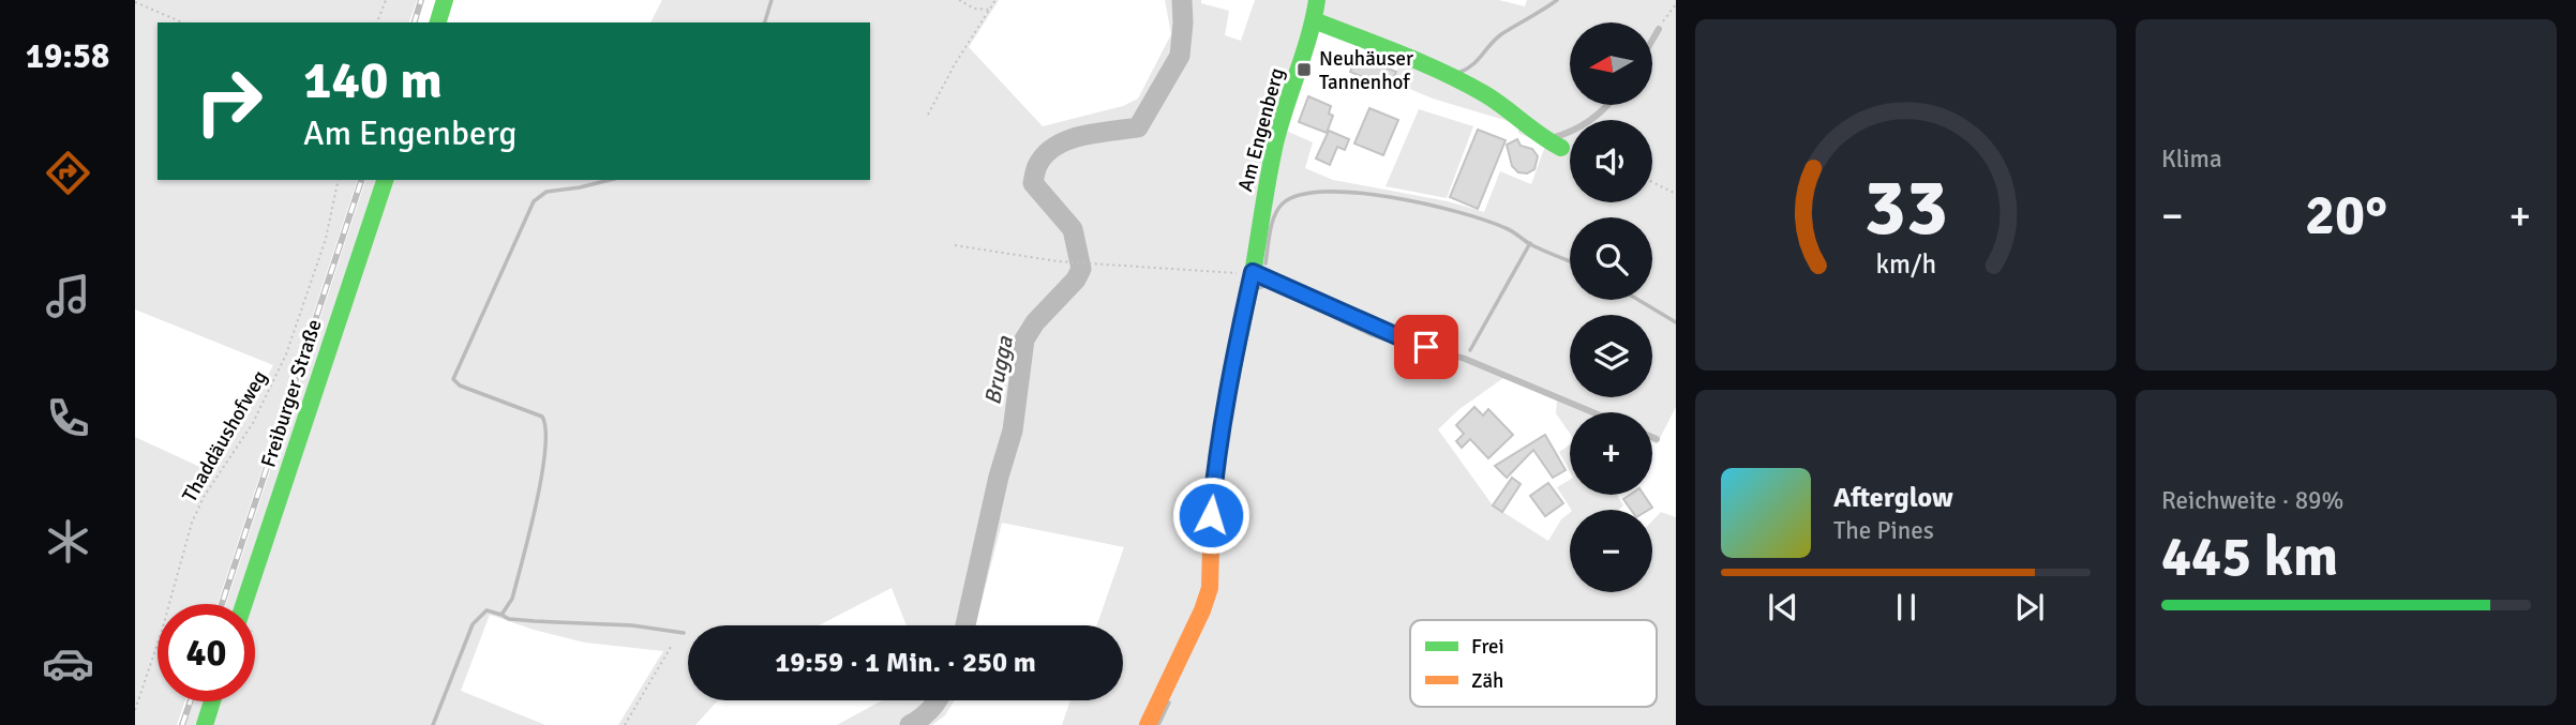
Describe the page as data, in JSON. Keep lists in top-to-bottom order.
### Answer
{
  "streets": {
    "street": ["Am Engenberg", "Freiburger Straße"],
    "path": ["Thaddäushofweg"]
  },
  "water": ["Brugga"],
  "places": {
    "transit": ["Neuhäuser Tannenhof"]
  },
  "legend": ["Frei", "Zäh"],
  "north": "left",
  "page": {
    "tabs": "19:58",
    "tile": [
      "Klima",
      ["Reichweite · 89%", "445 km"]
    ],
    "map_buttons": ["+", "−"],
    "turn": ["140 m", "Am Engenberg"],
    "heat": ["−", "20°", "+"],
    "song": ["Afterglow", "The Pines"],
    "limit": "40",
    "trip": "19:59 · 1 Min. · 250 m",
    "gauge": ["33", "km/h"]
  }
}
